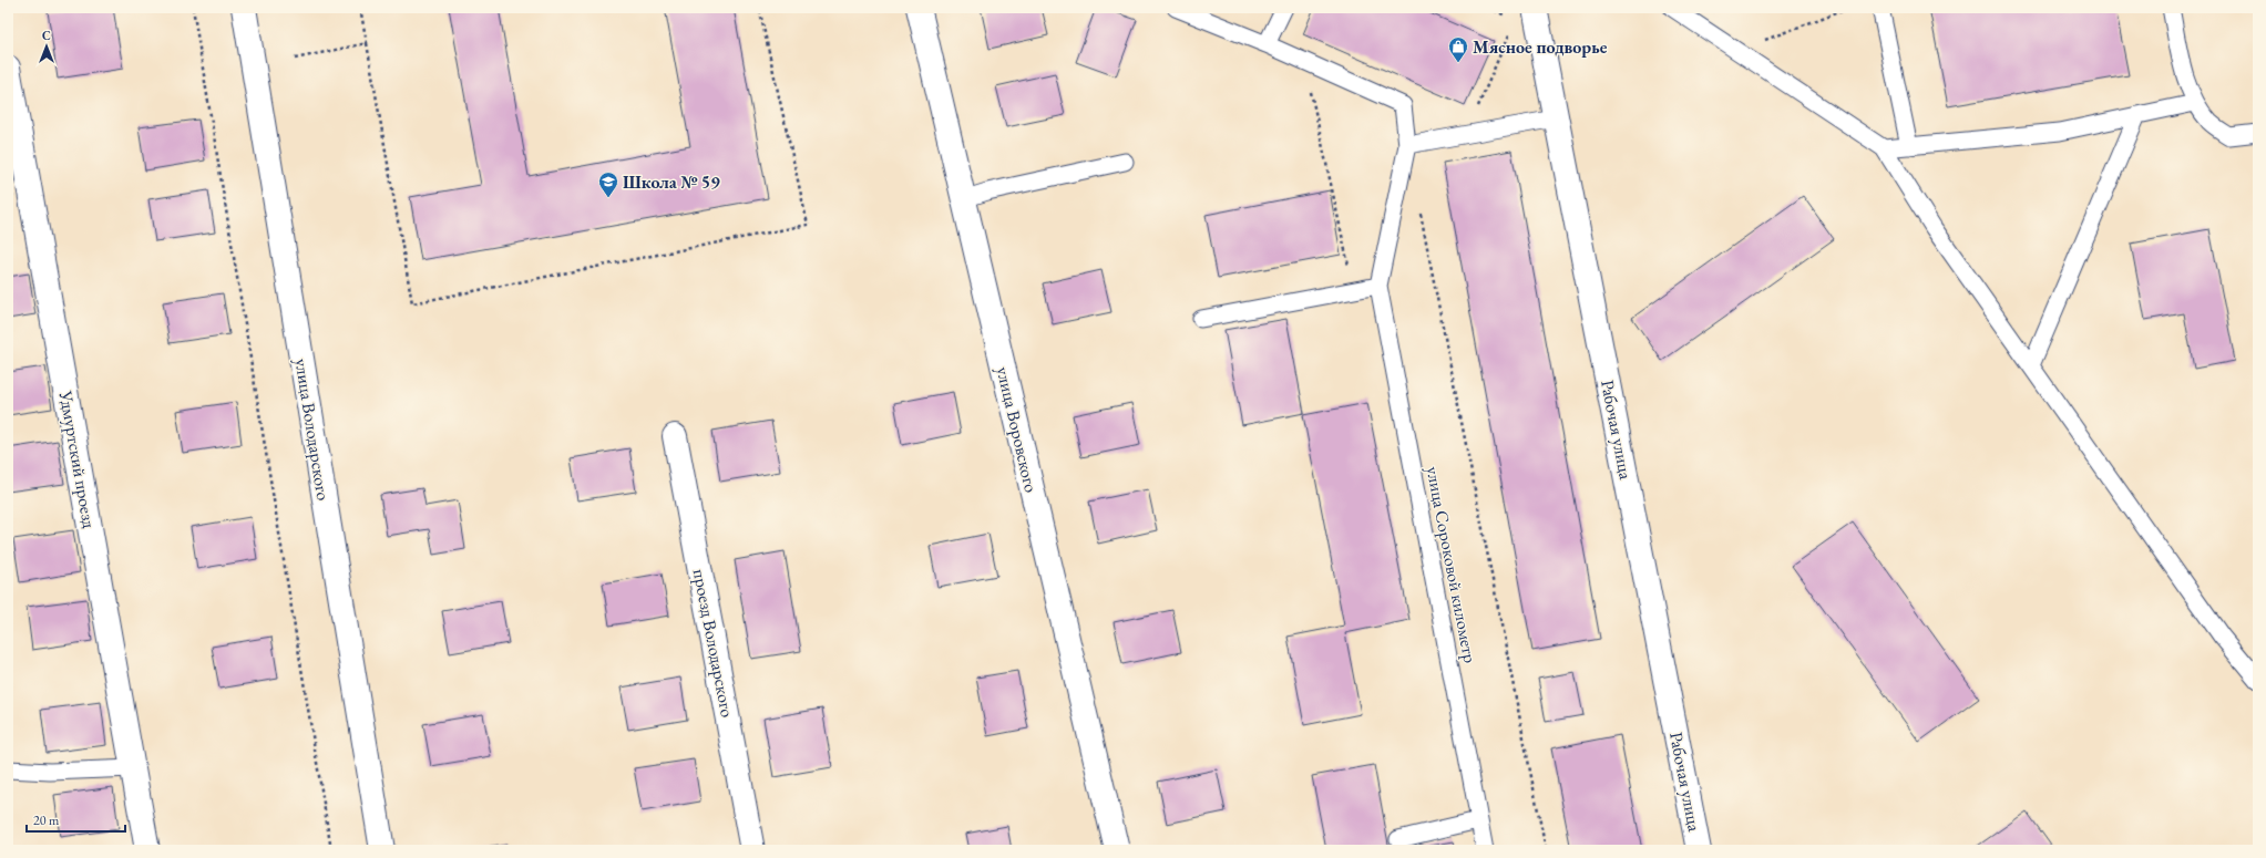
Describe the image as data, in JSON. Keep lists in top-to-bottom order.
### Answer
{
  "streets": {
    "street": [
      "улица Володарского",
      "улица Воровского",
      "Рабочая улица",
      "Удмуртский проезд",
      "проезд Володарского"
    ],
    "lane": ["улица Сороковой километр"]
  },
  "places": {
    "shop": ["Мясное подворье"],
    "school or university": ["Школа № 59"]
  },
  "scale_bar": "20 m",
  "north": "top"
}
